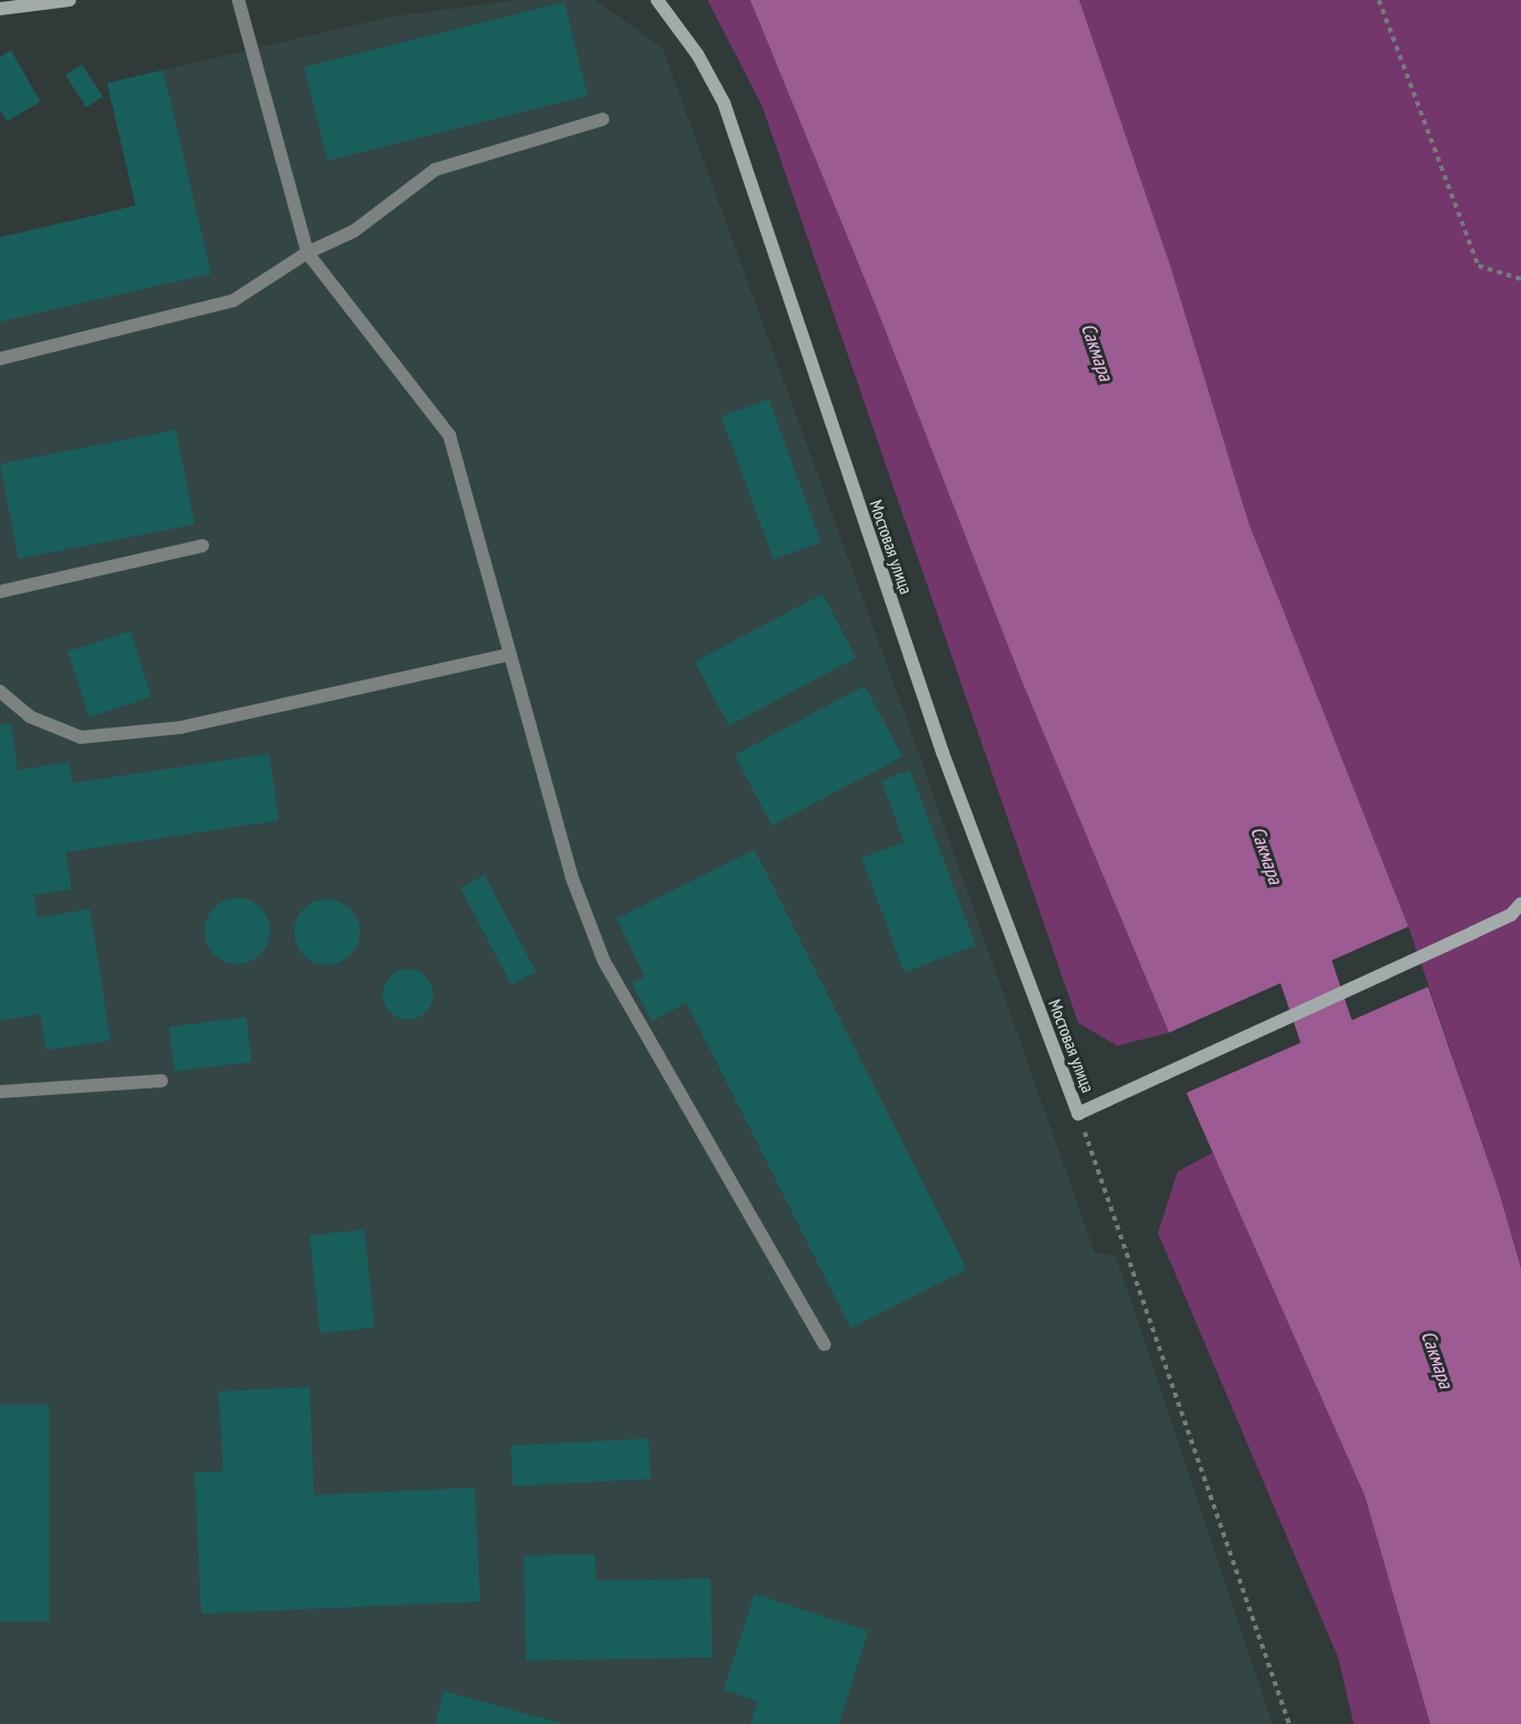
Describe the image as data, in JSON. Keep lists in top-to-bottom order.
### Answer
{
  "streets": {
    "street": ["Мостовая улица"]
  },
  "water": ["Сакмара"]
}
